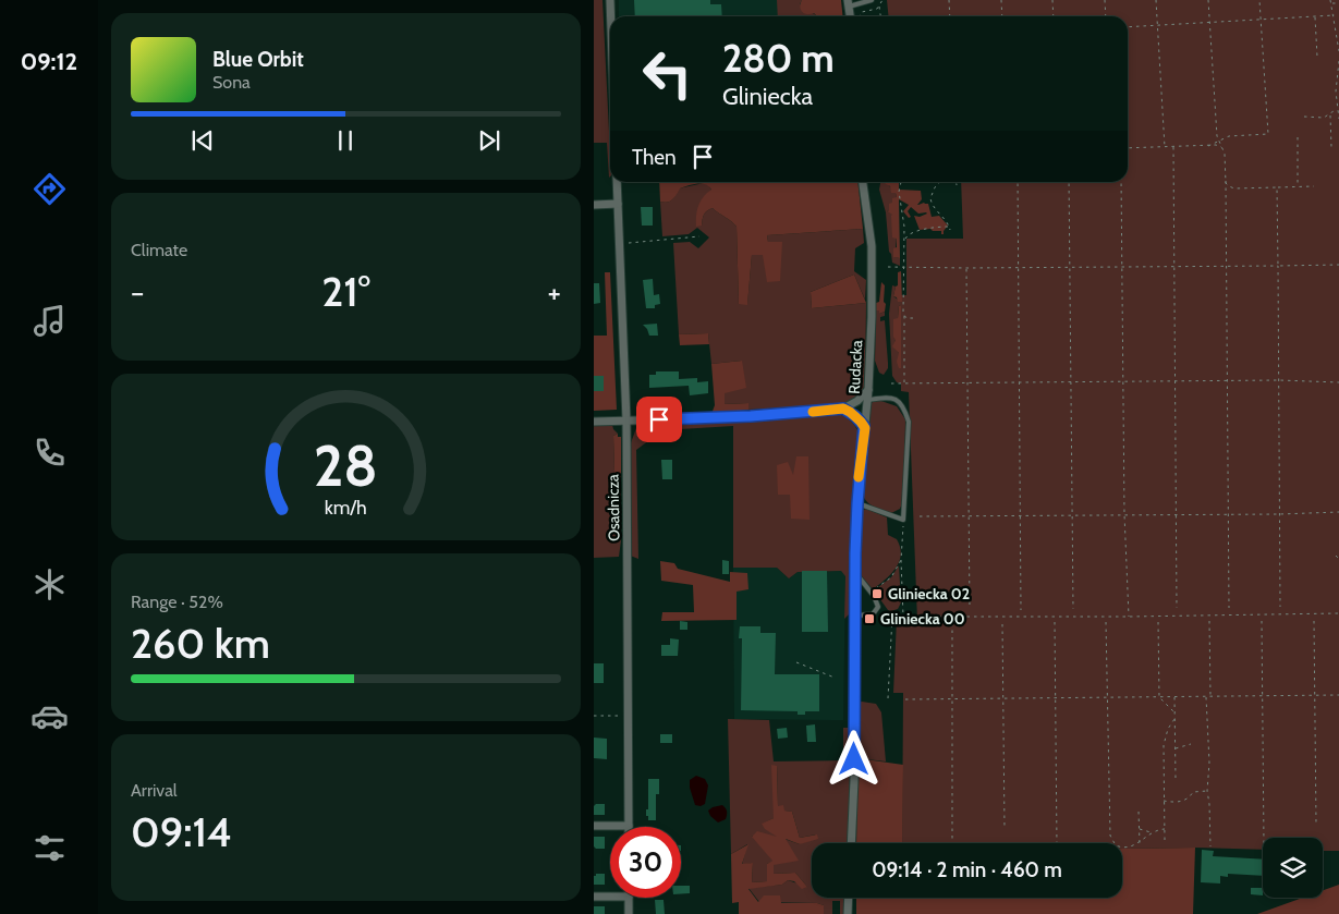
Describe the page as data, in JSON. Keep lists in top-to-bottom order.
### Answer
{
  "streets": {
    "street": ["Rudacka", "Osadnicza"]
  },
  "places": {
    "transit": ["Gliniecka 02", "Gliniecka 00"]
  },
  "page": {
    "tabs": "09:12",
    "turn": ["280 m", "Gliniecka"],
    "song": ["Blue Orbit", "Sona"],
    "then": "Then",
    "tile": [
      "Climate",
      ["Range · 52%", "260 km"],
      ["Arrival", "09:14"]
    ],
    "heat": ["−", "21°", "+"],
    "limit": "30",
    "trip": "09:14 · 2 min · 460 m",
    "gauge": ["28", "km/h"]
  }
}
